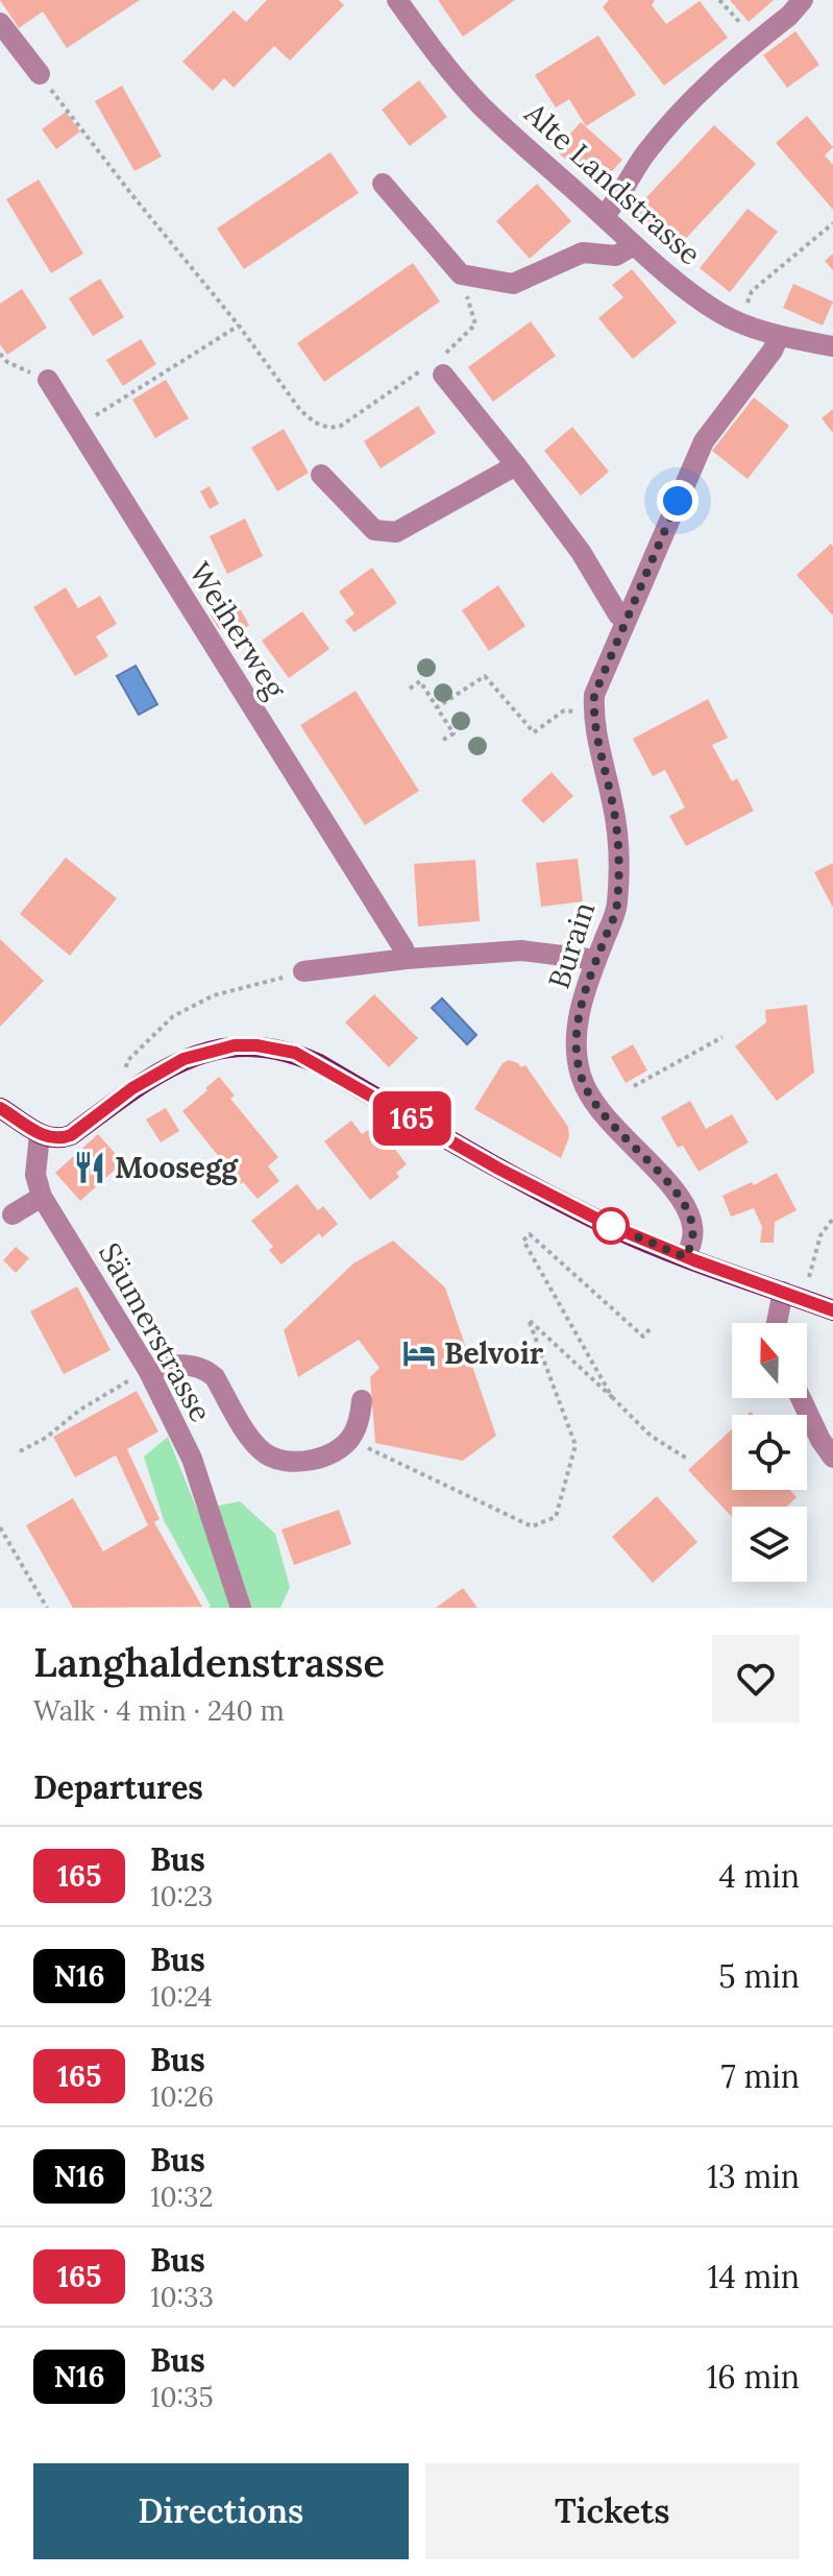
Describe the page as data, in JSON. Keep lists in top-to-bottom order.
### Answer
{
  "streets": {
    "street": [
      "Alte Landstrasse",
      "Weiherweg",
      "Burain",
      "Säumerstrasse"
    ]
  },
  "crossings": [
    ["Alte Landstrasse", "Burain"]
  ],
  "places": {
    "restaurant": ["Moosegg"],
    "hotel": ["Belvoir"]
  },
  "lines": ["bus line 165"],
  "north": "top",
  "page": {
    "on_map": "165",
    "heading": [
      ["Langhaldenstrasse", "Walk · 4 min · 240 m"],
      "Departures"
    ],
    "list": [
      {
        "mark": "165",
        "name": "Bus",
        "note": "10:23",
        "value": "4 min"
      },
      {
        "mark": "N16",
        "name": "Bus",
        "note": "10:24",
        "value": "5 min"
      },
      {
        "mark": "165",
        "name": "Bus",
        "note": "10:26",
        "value": "7 min"
      },
      {
        "mark": "N16",
        "name": "Bus",
        "note": "10:32",
        "value": "13 min"
      },
      {
        "mark": "165",
        "name": "Bus",
        "note": "10:33",
        "value": "14 min"
      },
      {
        "mark": "N16",
        "name": "Bus",
        "note": "10:35",
        "value": "16 min"
      }
    ],
    "buttons": ["Directions", "Tickets"]
  }
}
